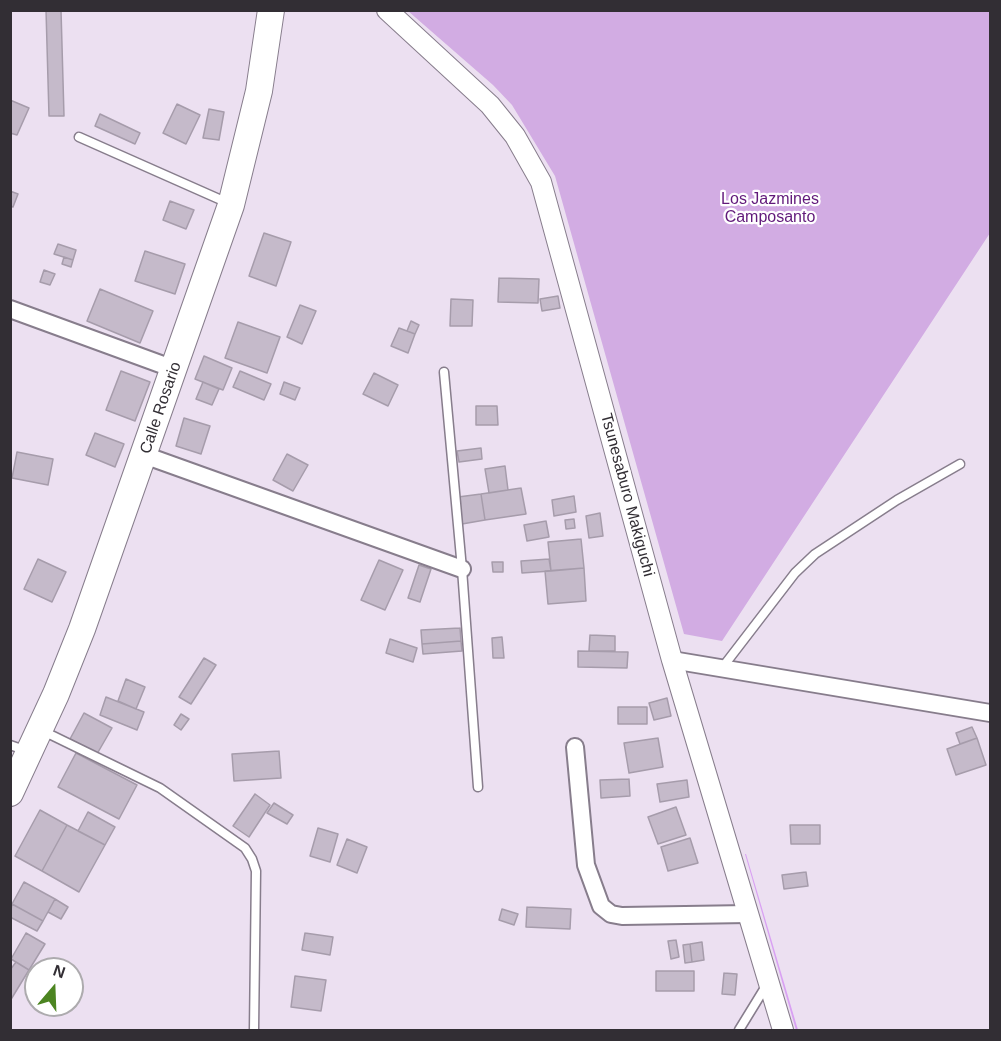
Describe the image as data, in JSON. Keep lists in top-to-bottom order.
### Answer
{
  "streets": {
    "main road": ["Calle Rosario"],
    "street": ["Tsunesaburo Makiguchi"]
  },
  "parks": ["Los Jazmines Camposanto"],
  "north": "top"
}
